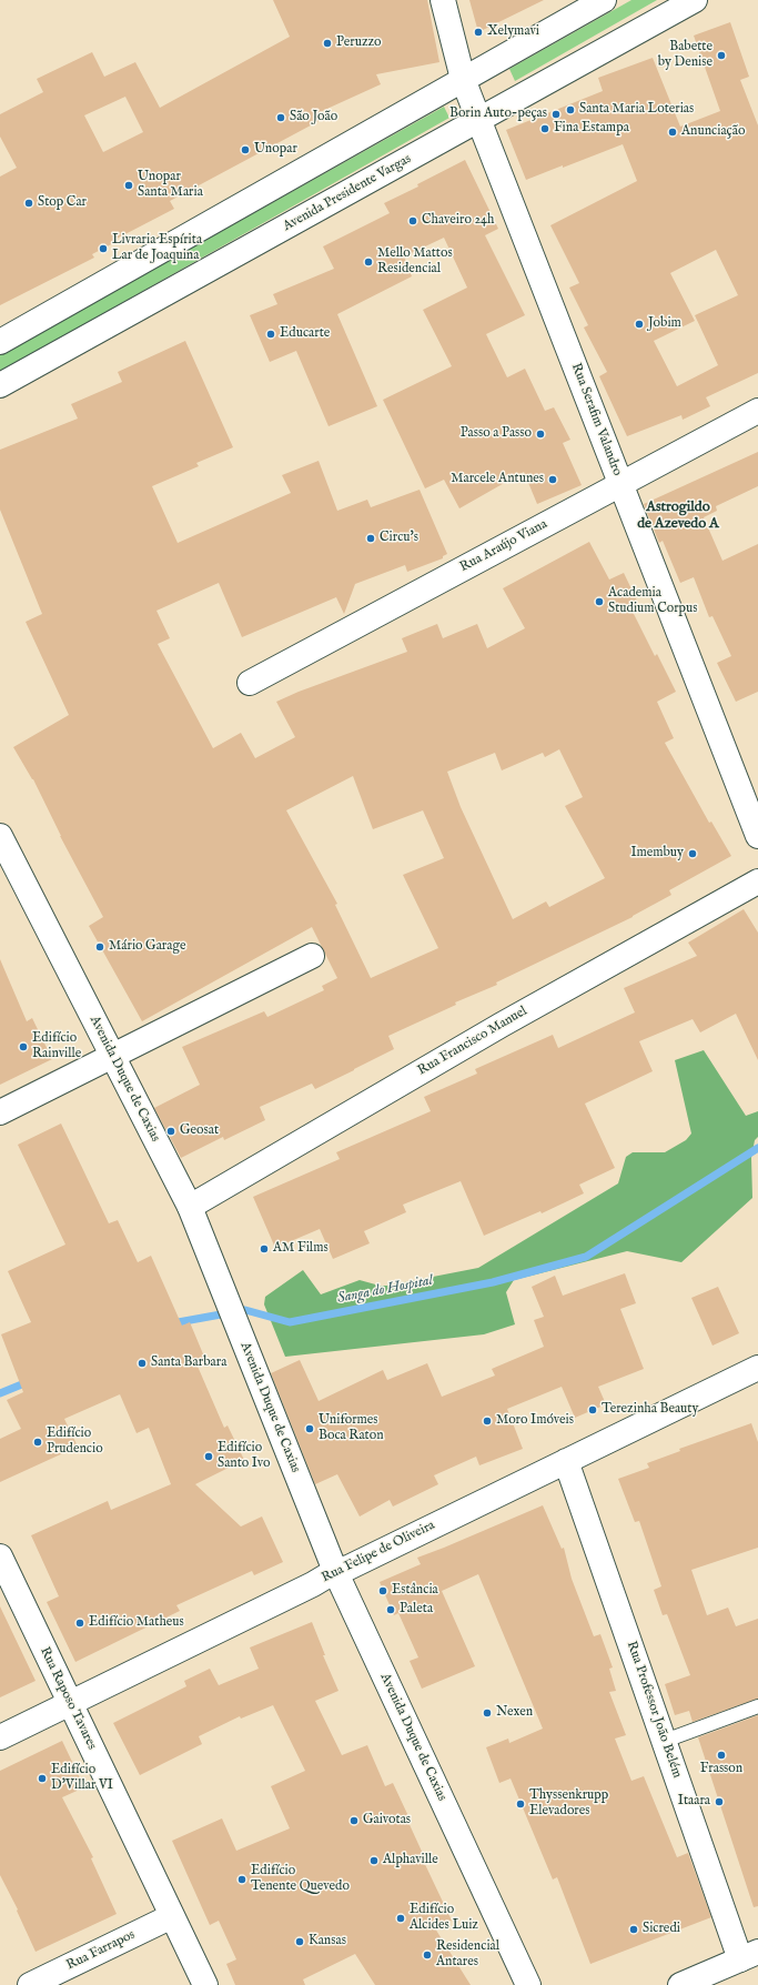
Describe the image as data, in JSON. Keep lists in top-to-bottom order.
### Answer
{
  "streets": {
    "street": [
      "Avenida Presidente Vargas",
      "Rua Serafim Valandro",
      "Rua Araújo Viana",
      "Rua Francisco Manuel",
      "Avenida Duque de Caxias",
      "Rua Felipe de Oliveira",
      "Rua Raposo Tavares",
      "Rua Professor João Belém",
      "Rua Farrapos"
    ]
  },
  "crossings": [
    ["Avenida Presidente Vargas", "Rua Serafim Valandro"],
    ["Rua Serafim Valandro", "Rua Araújo Viana"],
    ["Rua Francisco Manuel", "Avenida Duque de Caxias"],
    ["Avenida Duque de Caxias", "Rua Felipe de Oliveira"],
    ["Rua Felipe de Oliveira", "Rua Raposo Tavares"],
    ["Rua Felipe de Oliveira", "Rua Professor João Belém"],
    ["Rua Raposo Tavares", "Rua Farrapos"]
  ],
  "districts": ["Astrogildo de Azevedo A"],
  "water": ["Sanga do Hospital"],
  "places": [
    "Xelymavi",
    "Peruzzo",
    "Babette by Denise",
    "Santa Maria Loterias",
    "Borin Auto-peças",
    "São João",
    "Fina Estampa",
    "Anunciação",
    "Unopar",
    "Unopar Santa Maria",
    "Stop Car",
    "Chaveiro 24h",
    "Livraria Espírita Lar de Joaquina",
    "Mello Mattos Residencial",
    "Jobim",
    "Educarte",
    "Passo a Passo",
    "Marcele Antunes",
    "Circu's",
    "Academia Studium Corpus",
    "Imembuy",
    "Mário Garage",
    "Edifício Rainville",
    "Geosat",
    "AM Films",
    "Santa Barbara",
    "Terezinha Beauty",
    "Moro Imóveis",
    "Uniformes Boca Raton",
    "Edifício Prudencio",
    "Edifício Santo Ivo",
    "Estância",
    "Paleta",
    "Edifício Matheus",
    "Nexen",
    "Frasson",
    "Edifício D'Villar VI",
    "Itaara",
    "Thyssenkrupp Elevadores",
    "Gaivotas",
    "Alphaville",
    "Edifício Tenente Quevedo",
    "Edifício Alcides Luiz",
    "Sicredi",
    "Kansas",
    "Residencial Antares"
  ]
}
